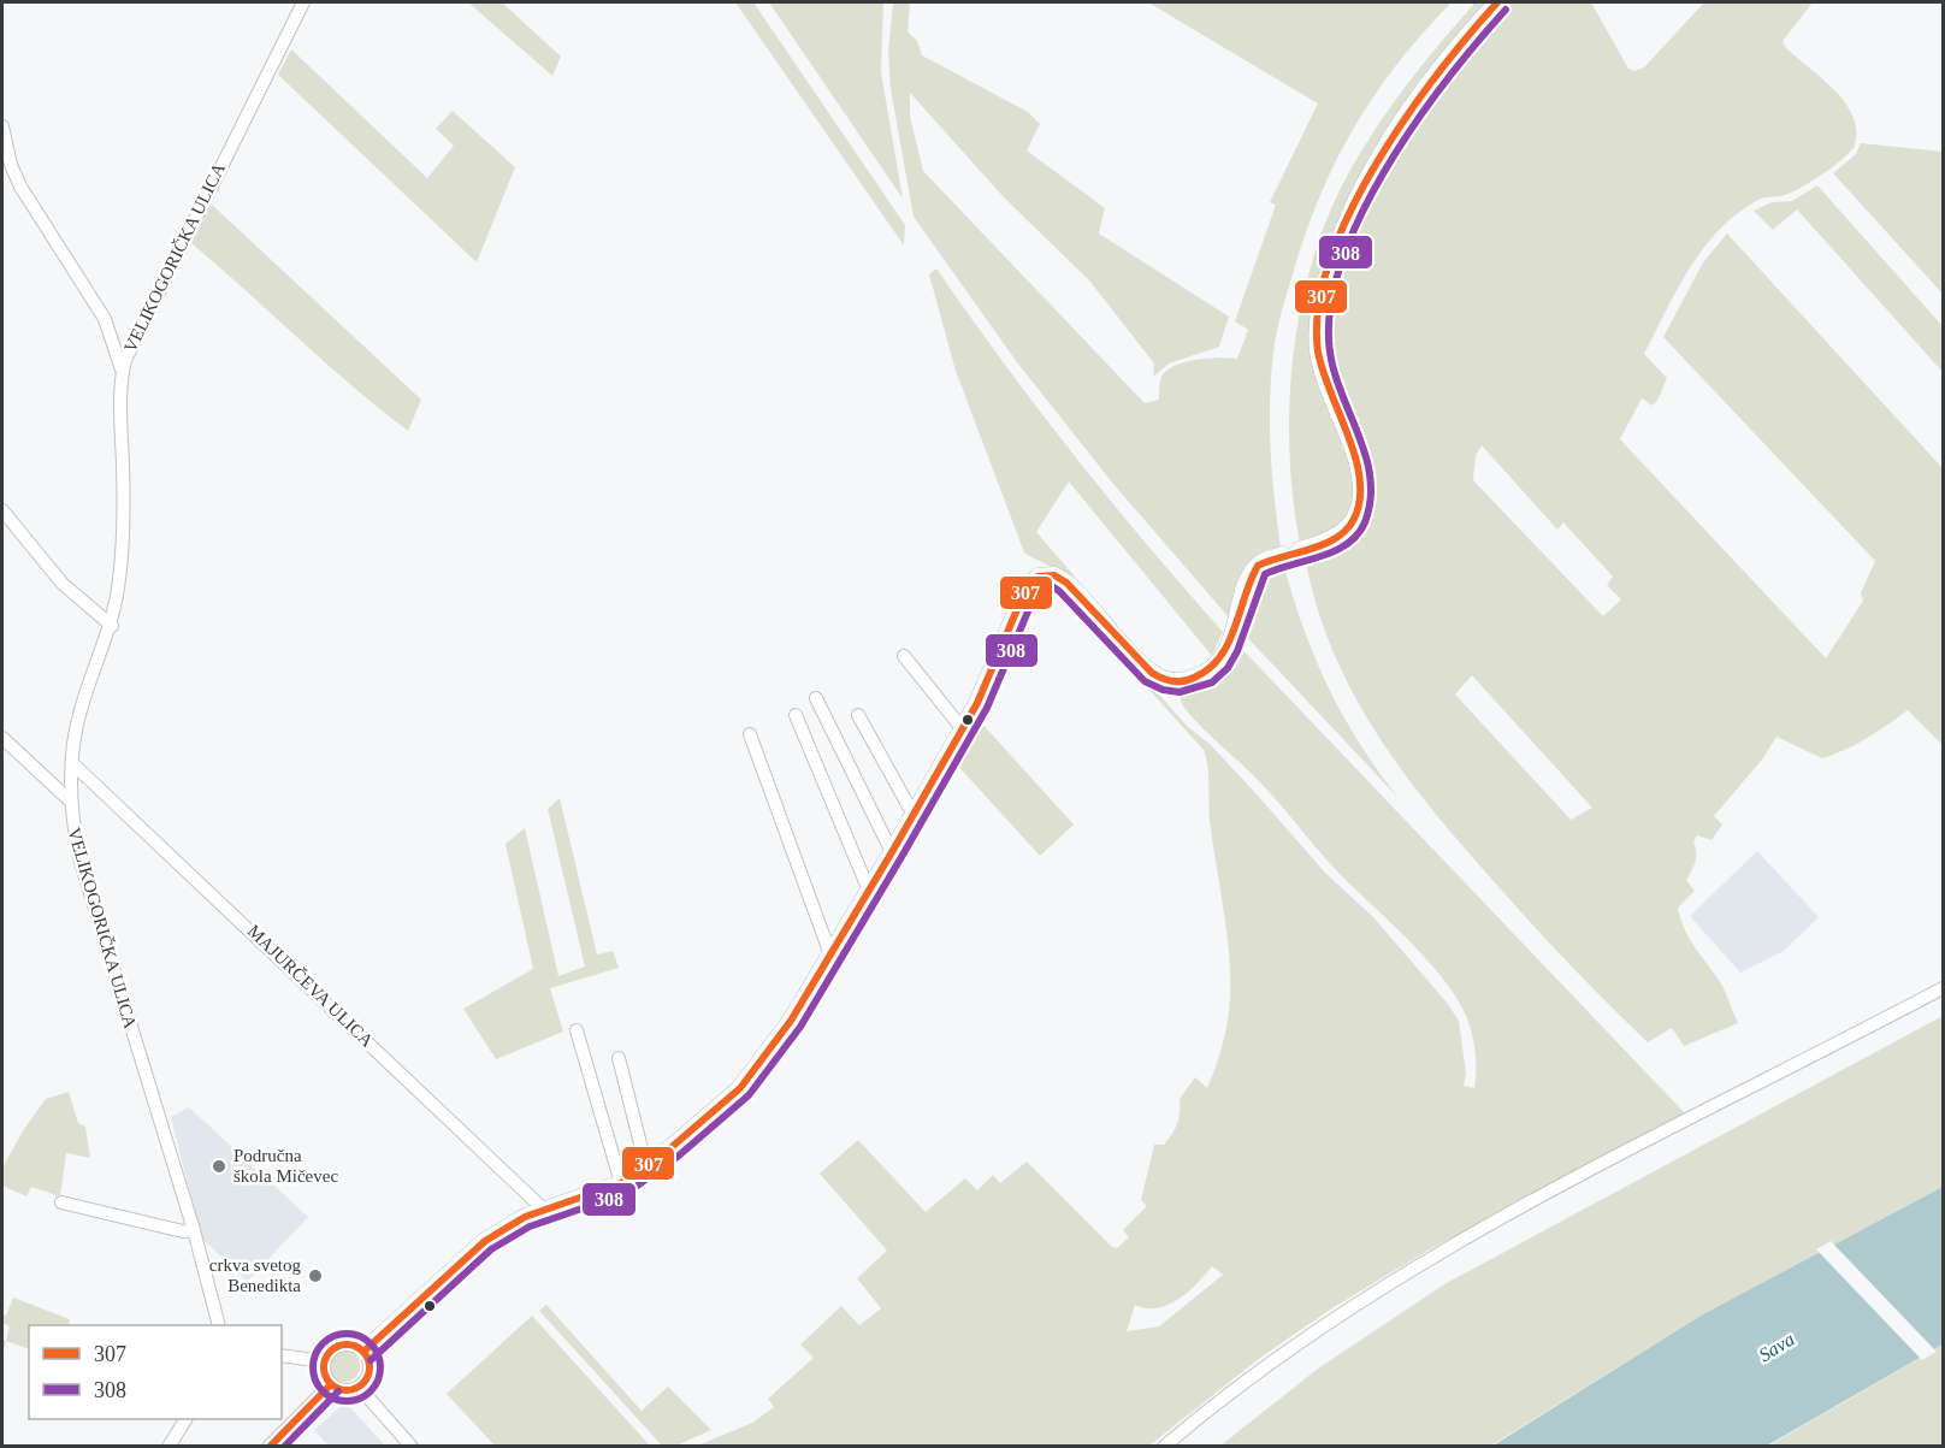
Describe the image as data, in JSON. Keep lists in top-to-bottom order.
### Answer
{
  "streets": {
    "street": ["VELIKOGORIČKA ULICA", "MAJURČEVA ULICA"]
  },
  "crossings": [
    ["VELIKOGORIČKA ULICA", "MAJURČEVA ULICA"]
  ],
  "water": ["Sava"],
  "places": ["Područna škola Mičevec", "crkva svetog Benedikta"],
  "lines": ["transit line 307", "transit line 308"],
  "legend": ["307", "308"]
}
